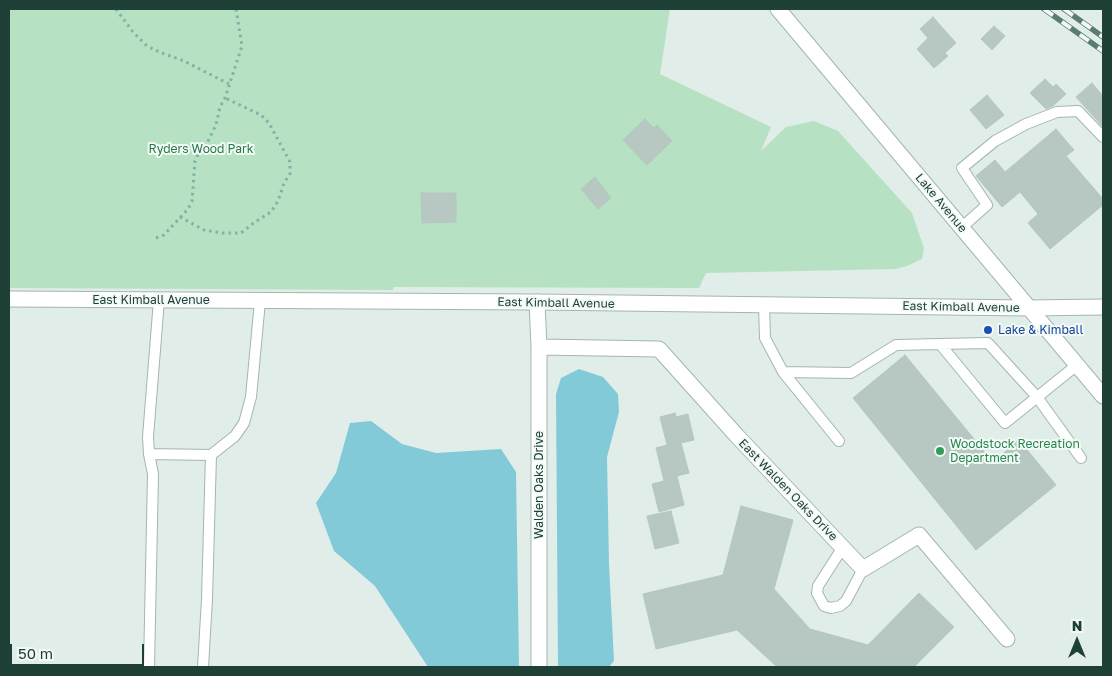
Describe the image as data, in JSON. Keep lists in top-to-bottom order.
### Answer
{
  "streets": {
    "street": [
      "Lake Avenue",
      "East Kimball Avenue",
      "Walden Oaks Drive",
      "East Walden Oaks Drive"
    ]
  },
  "crossings": [
    ["Lake Avenue", "East Kimball Avenue"],
    ["East Kimball Avenue", "Walden Oaks Drive"],
    ["Walden Oaks Drive", "East Walden Oaks Drive"]
  ],
  "parks": ["Ryders Wood Park"],
  "places": ["Lake & Kimball", "Woodstock Recreation Department"],
  "scale_bar": "50 m",
  "north": "top"
}
